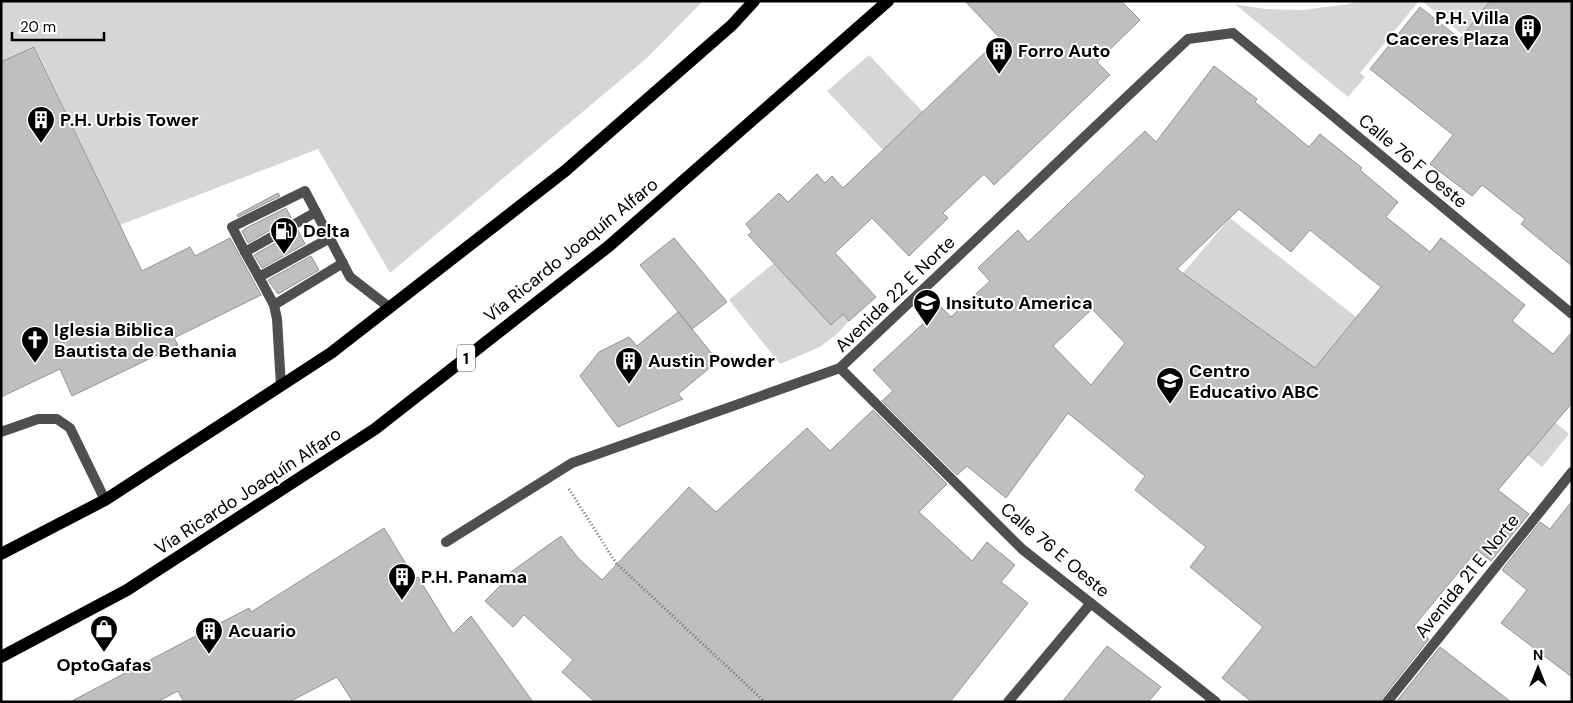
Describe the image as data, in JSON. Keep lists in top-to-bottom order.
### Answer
{
  "streets": {
    "main road": ["Vía Ricardo Joaquín Alfaro", "1"],
    "street": [
      "Calle 76 F Oeste",
      "Avenida 22 E Norte",
      "Calle 76 E Oeste",
      "Avenida 21 E Norte"
    ]
  },
  "crossings": [
    ["Calle 76 F Oeste", "Avenida 22 E Norte"],
    ["Avenida 22 E Norte", "Calle 76 E Oeste"]
  ],
  "places": {
    "building": [
      "P.H. Villa Caceres Plaza",
      "Forro Auto",
      "P.H. Urbis Tower",
      "Austin Powder",
      "P.H. Panama",
      "Acuario"
    ],
    "fuel station": ["Delta"],
    "school or university": ["Insituto America", "Centro Educativo ABC"],
    "church": ["Iglesia Biblica Bautista de Bethania"],
    "shop": ["OptoGafas"]
  },
  "scale_bar": "20 m",
  "north": "top"
}
